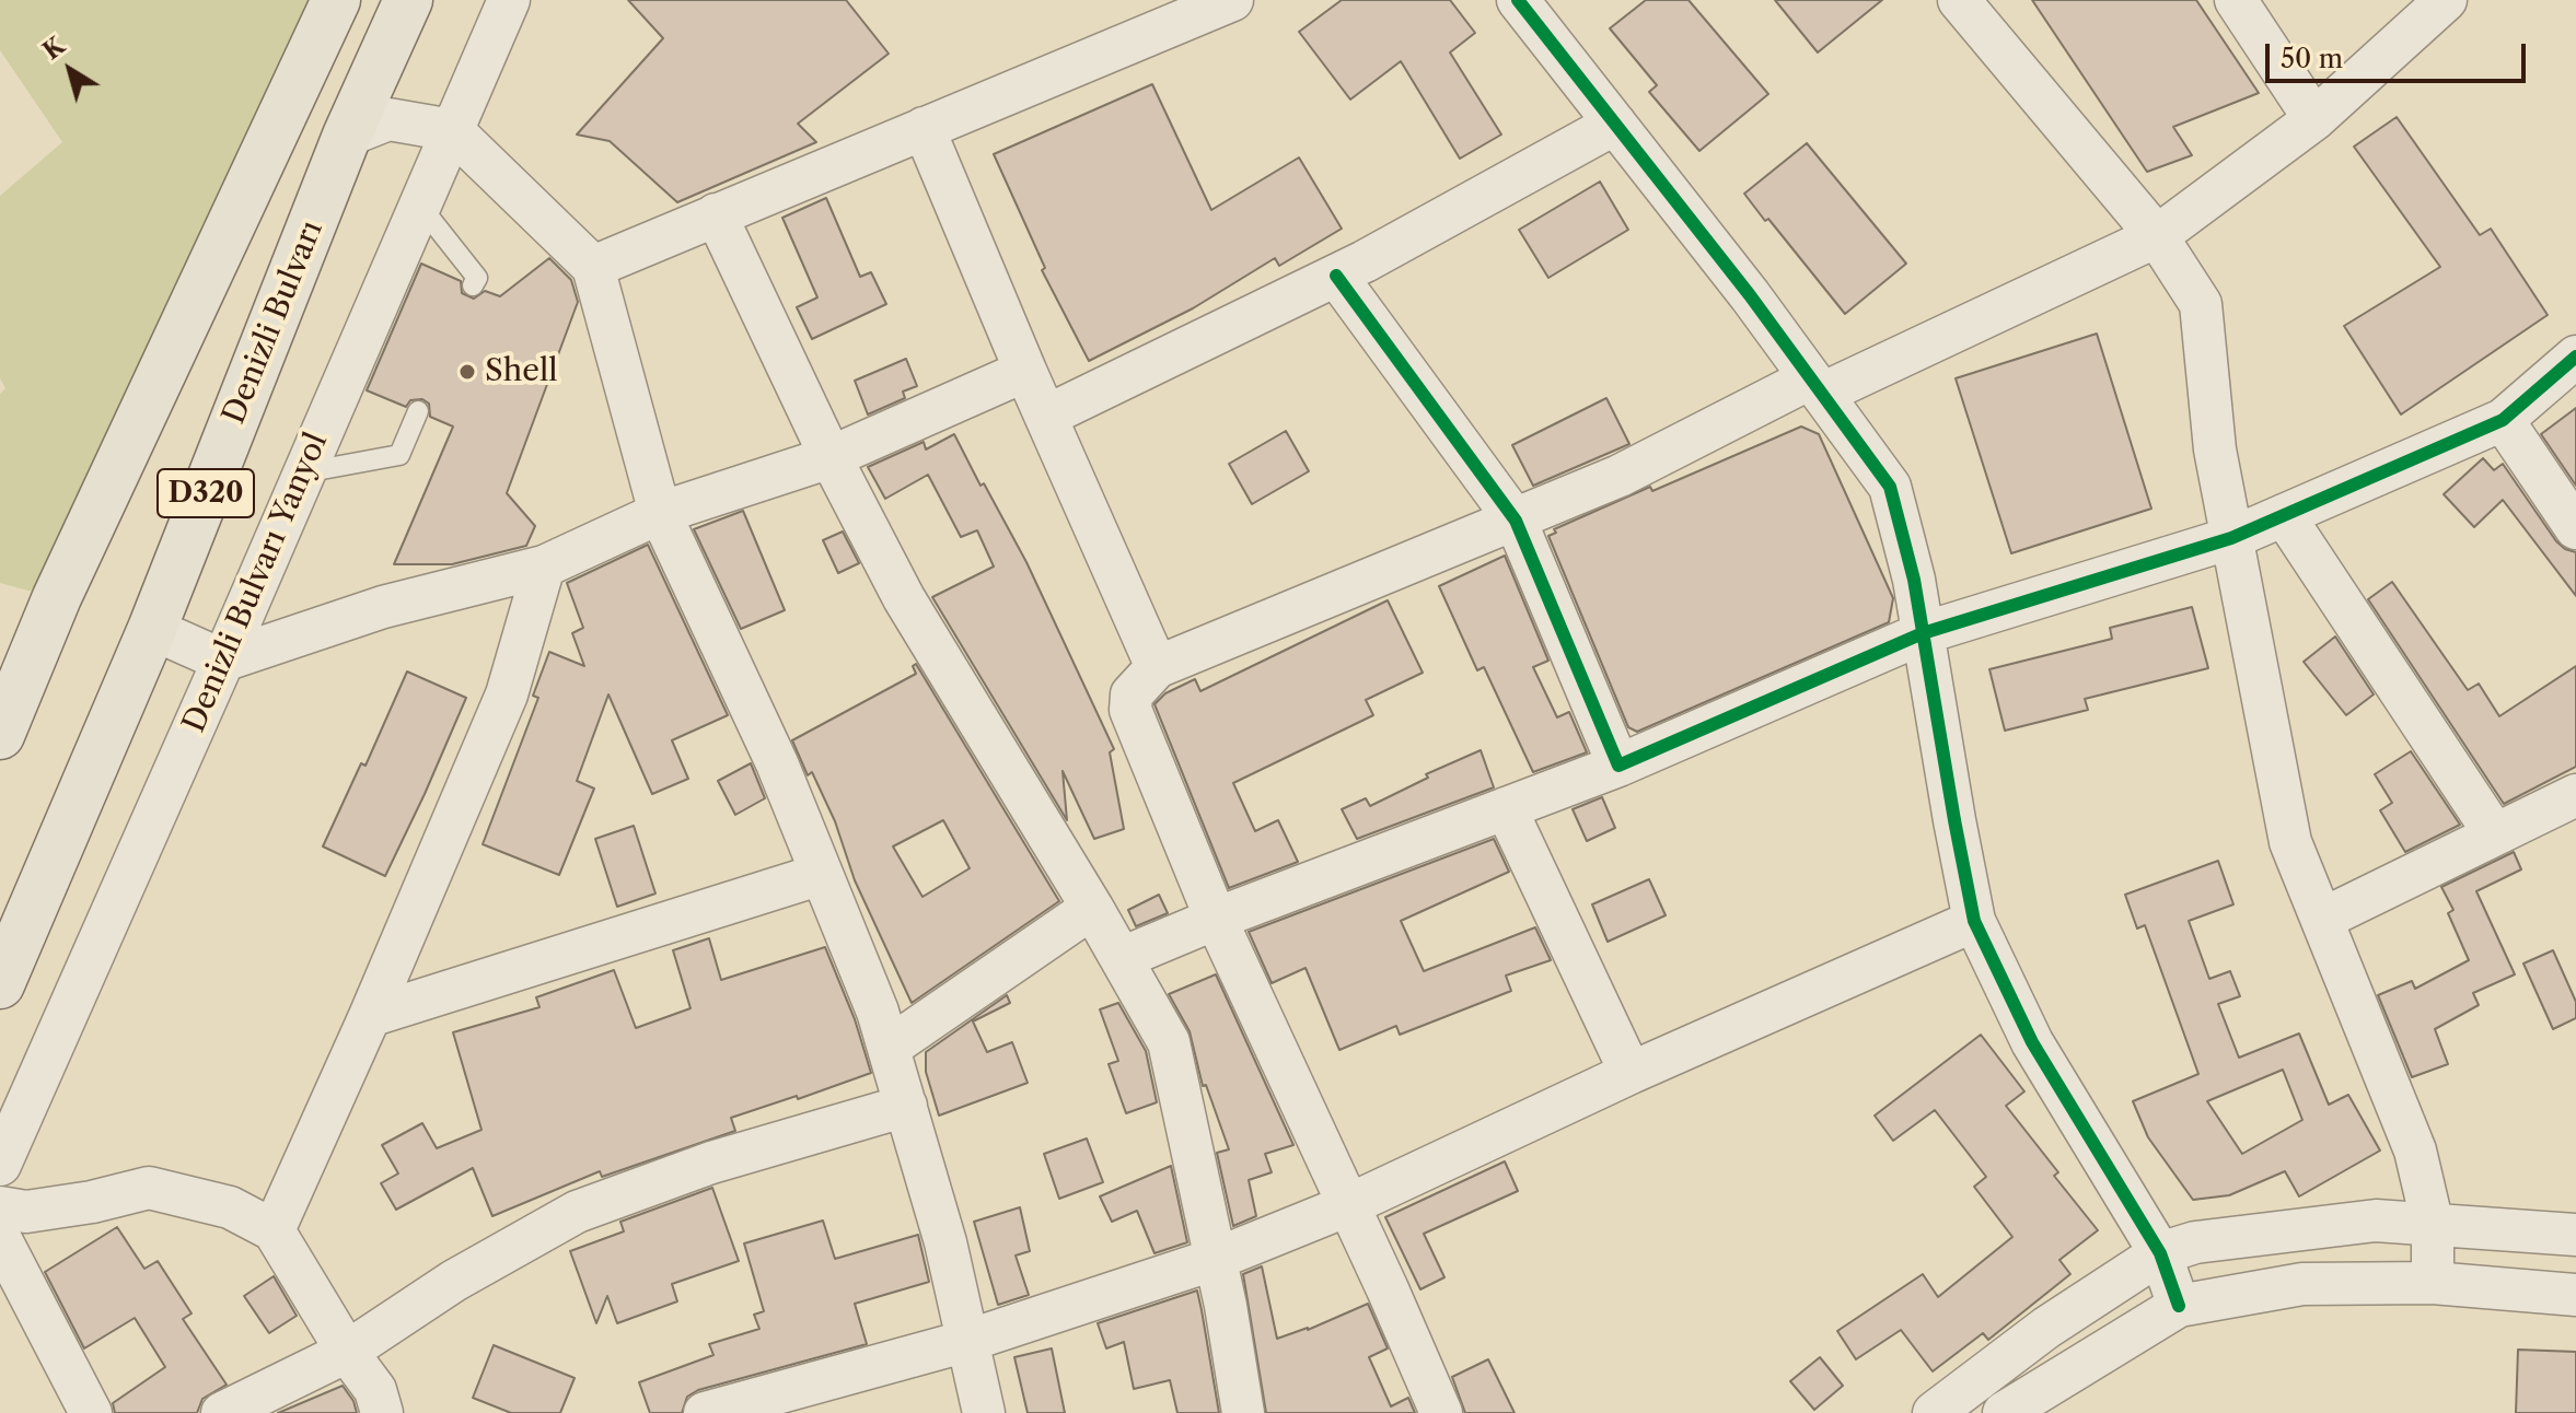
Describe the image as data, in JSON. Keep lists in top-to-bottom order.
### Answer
{
  "streets": {
    "highway": ["Denizli Bulvarı", "D320"],
    "street": ["Denizli Bulvarı Yanyol"]
  },
  "places": ["Shell"],
  "scale_bar": "50 m",
  "north": "top left"
}
